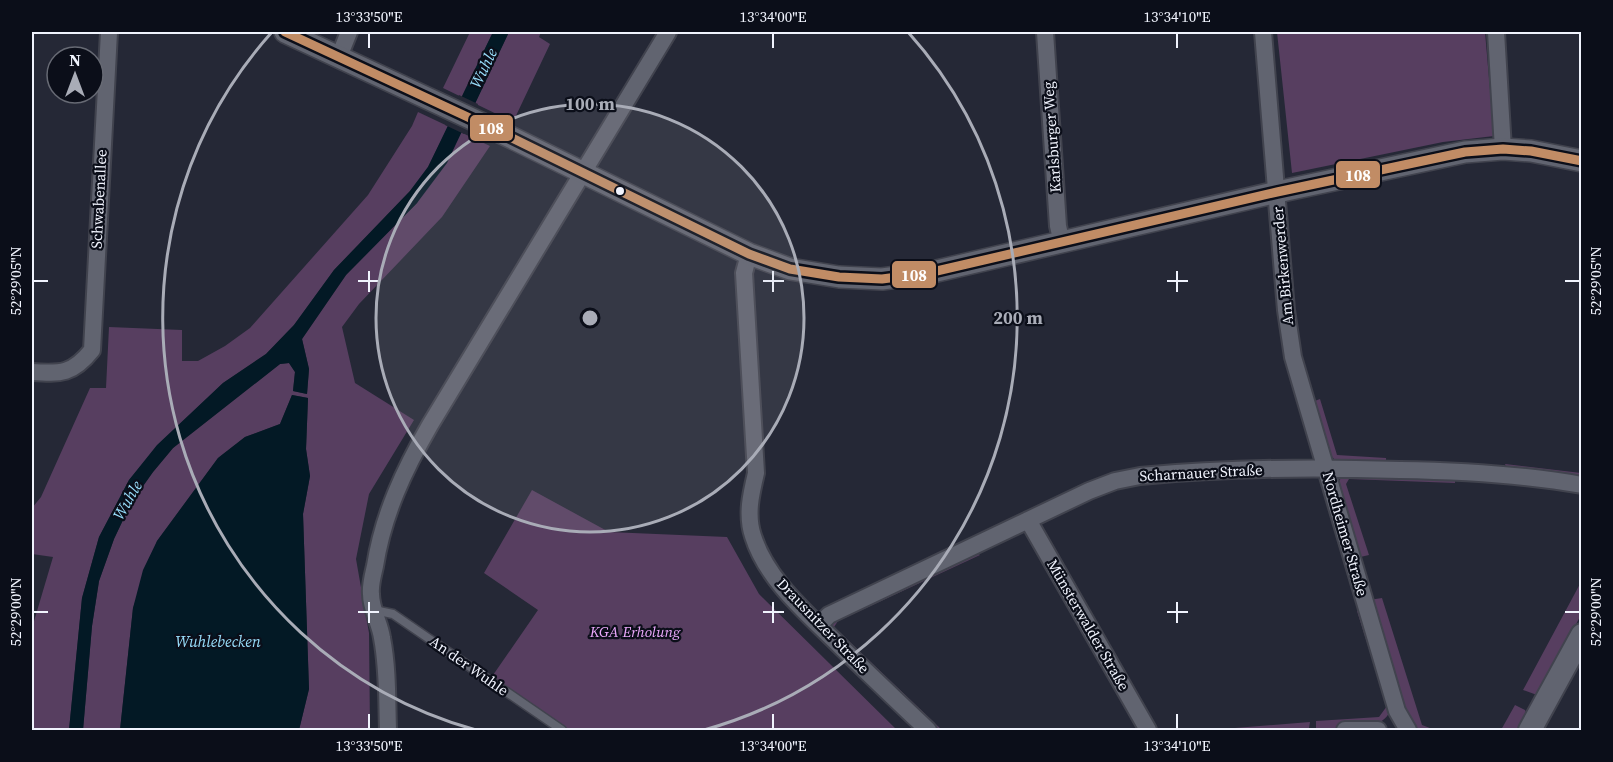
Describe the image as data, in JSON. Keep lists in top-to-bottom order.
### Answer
{
  "streets": {
    "street": [
      "Karlsburger Weg",
      "Schwabenallee",
      "Am Birkenwerder",
      "Scharnauer Straße",
      "Nordheimer Straße",
      "Münsterwalder Straße",
      "Drausnitzer Straße"
    ],
    "lane": ["An der Wuhle"]
  },
  "crossings": [
    ["Am Birkenwerder", "Nordheimer Straße"],
    ["Scharnauer Straße", "Nordheimer Straße"],
    ["Scharnauer Straße", "Münsterwalder Straße"],
    ["Scharnauer Straße", "Drausnitzer Straße"]
  ],
  "water": ["Wuhle", "Wuhlebecken"],
  "parks": ["KGA Erholung"],
  "lines": ["transit line 108"],
  "north": "top",
  "coordinates": [
    "13°33'50\"E",
    "13°34'00\"E",
    "13°34'10\"E",
    "52°29'05\"N",
    "52°29'00\"N"
  ],
  "rings": ["100 m", "200 m"]
}
